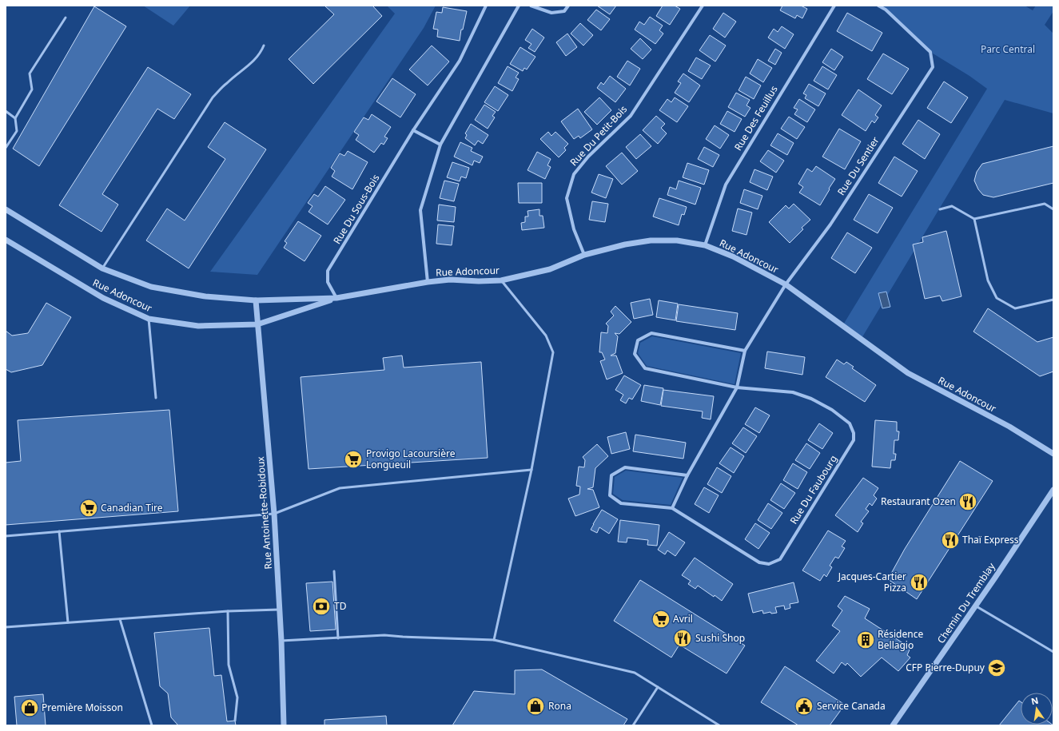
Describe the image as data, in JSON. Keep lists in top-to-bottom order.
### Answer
{
  "streets": {
    "street": [
      "Rue Des Feuillus",
      "Rue Du Petit-Bois",
      "Rue Du Sentier",
      "Rue Du Sous-Bois",
      "Rue Adoncour",
      "Rue Du Faubourg",
      "Rue Antoinette-Robidoux",
      "Chemin Du Tremblay"
    ]
  },
  "crossings": [
    ["Rue Des Feuillus", "Rue Adoncour"],
    ["Rue Du Petit-Bois", "Rue Adoncour"],
    ["Rue Du Sentier", "Rue Adoncour"],
    ["Rue Du Sous-Bois", "Rue Adoncour"],
    ["Rue Adoncour", "Rue Antoinette-Robidoux"]
  ],
  "parks": ["Parc Central"],
  "places": {
    "supermarket": ["Provigo Lacoursière Longueuil", "Canadian Tire", "Avril"],
    "restaurant": [
      "Restaurant Ozen",
      "Thaï Express",
      "Jacques-Cartier Pizza",
      "Sushi Shop"
    ],
    "bank": ["TD"],
    "building": ["Résidence Bellagio"],
    "school or university": ["CFP Pierre-Dupuy"],
    "shop": ["Rona", "Première Moisson"],
    "public building": ["Service Canada"]
  },
  "north": "top"
}
